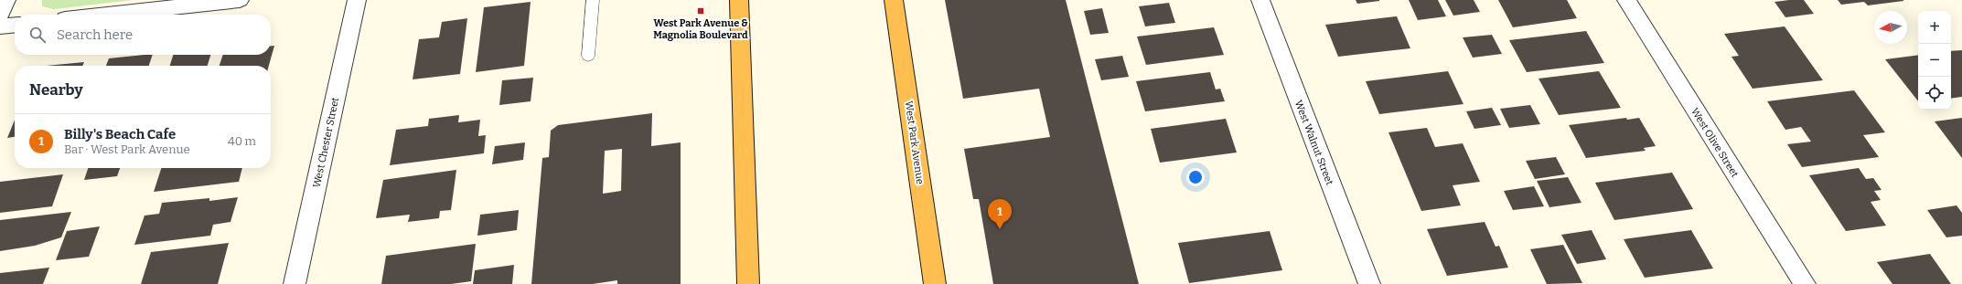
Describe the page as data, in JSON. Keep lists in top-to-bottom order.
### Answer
{
  "streets": {
    "highway": ["West Park Avenue"],
    "street": ["West Chester Street", "West Walnut Street", "West Olive Street"]
  },
  "places": {
    "transit": ["West Park Avenue & Magnolia Boulevard"]
  },
  "north": "left",
  "page": {
    "map_buttons": ["+", "−"],
    "search": "Search here",
    "heading": "Nearby",
    "list": [
      {
        "mark": "1",
        "name": "Billy's Beach Cafe",
        "note": "Bar · West Park Avenue",
        "value": "40 m"
      }
    ],
    "pins": "1"
  }
}
